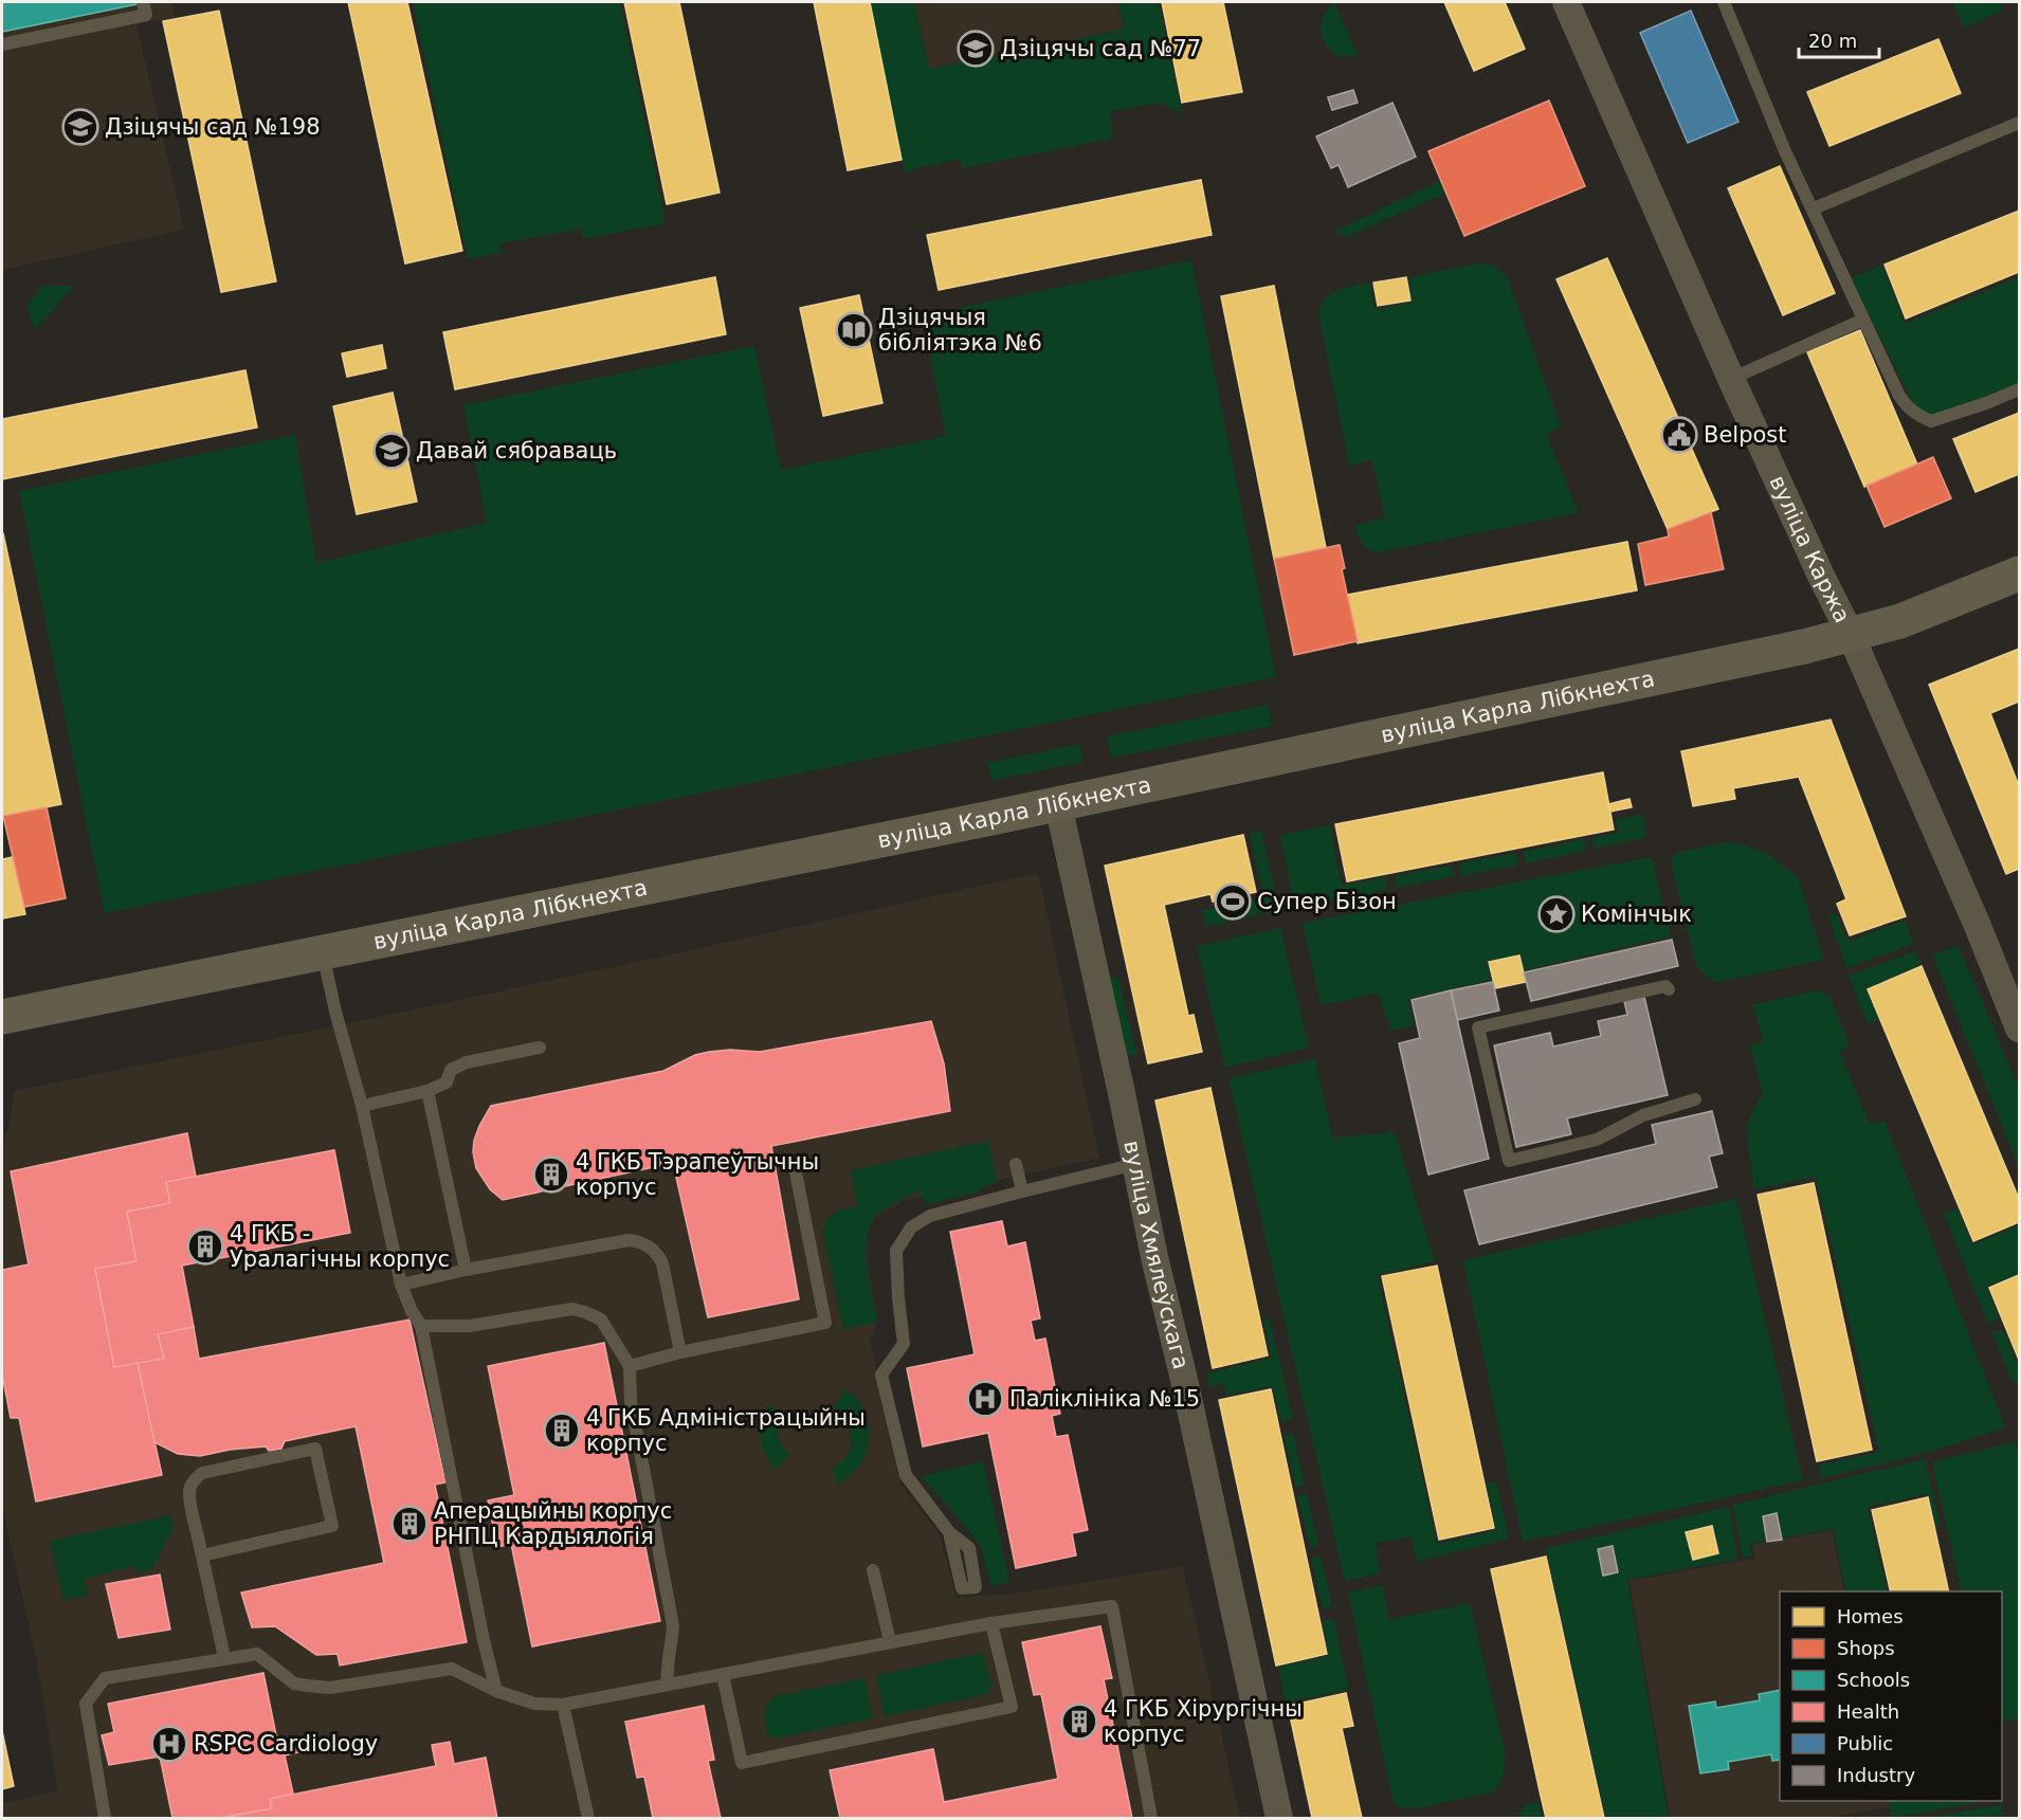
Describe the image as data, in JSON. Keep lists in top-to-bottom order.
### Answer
{
  "streets": {
    "main road": ["вуліца Карла Лібкнехта"],
    "street": ["вуліца Каржа", "вуліца Хмялеўскага"]
  },
  "crossings": [
    ["вуліца Каржа", "вуліца Карла Лібкнехта"],
    ["вуліца Карла Лібкнехта", "вуліца Хмялеўскага"]
  ],
  "places": {
    "school or university": ["Дзіцячы сад №77", "Дзіцячы сад №198", "Давай сябраваць"],
    "library": ["Дзіцячыя бібліятэка №6"],
    "public building": ["Belpost"],
    "sports": ["Супер Бізон"],
    "place": ["Комінчык"],
    "building": [
      "4 ГКБ Тэрапеўтычны корпус",
      "4 ГКБ - Уралагічны корпус",
      "4 ГКБ Адміністрацыйны корпус",
      "Аперацыйны корпус РНПЦ Кардыялогія",
      "4 ГКБ Хірургічны корпус"
    ],
    "hospital": ["Паліклініка №15", "RSPC Cardiology"]
  },
  "legend": [
    "Homes",
    "Shops",
    "Schools",
    "Health",
    "Public",
    "Industry"
  ],
  "scale_bar": "20 m"
}
